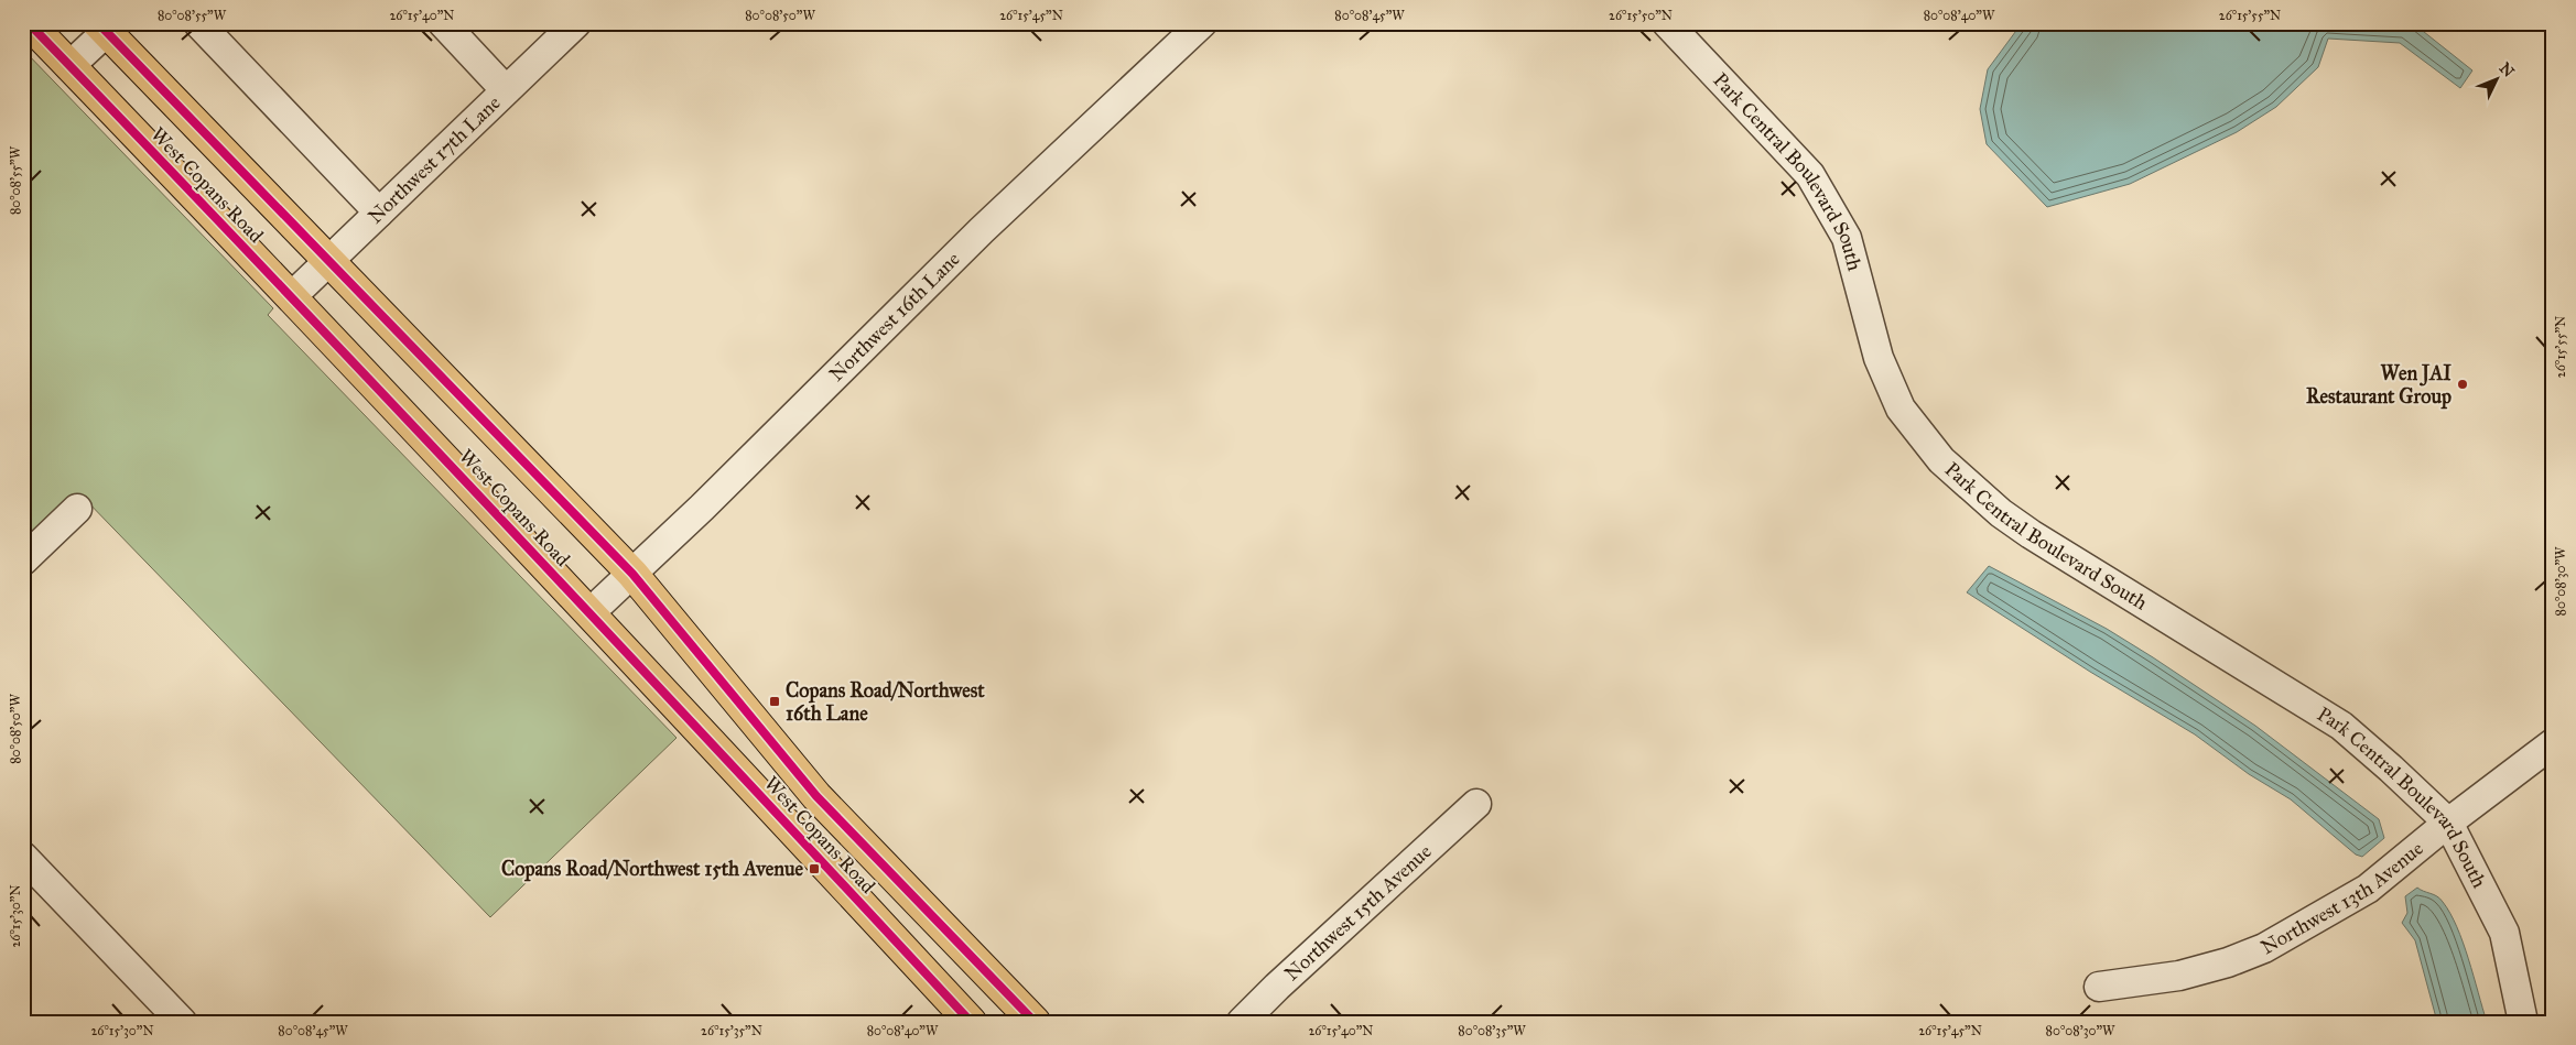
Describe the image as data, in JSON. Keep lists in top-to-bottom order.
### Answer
{
  "streets": {
    "main road": ["West Copans Road"],
    "street": [
      "Northwest 17th Lane",
      "Park Central Boulevard South",
      "Northwest 16th Lane",
      "Northwest 13th Avenue",
      "Northwest 15th Avenue"
    ]
  },
  "crossings": [
    ["Northwest 17th Lane", "West Copans Road"],
    ["Park Central Boulevard South", "Northwest 13th Avenue"],
    ["West Copans Road", "Northwest 16th Lane"]
  ],
  "places": {
    "other": ["Wen JAI Restaurant Group"],
    "transit": ["Copans Road/Northwest 16th Lane", "Copans Road/Northwest 15th Avenue"]
  },
  "north": "top right",
  "coordinates": [
    "80°08'55\"W",
    "26°15'40\"N",
    "80°08'50\"W",
    "26°15'45\"N",
    "80°08'45\"W",
    "26°15'50\"N",
    "80°08'40\"W",
    "26°15'55\"N",
    "80°08'30\"W",
    "26°15'30\"N",
    "26°15'35\"N",
    "80°08'35\"W"
  ]
}
